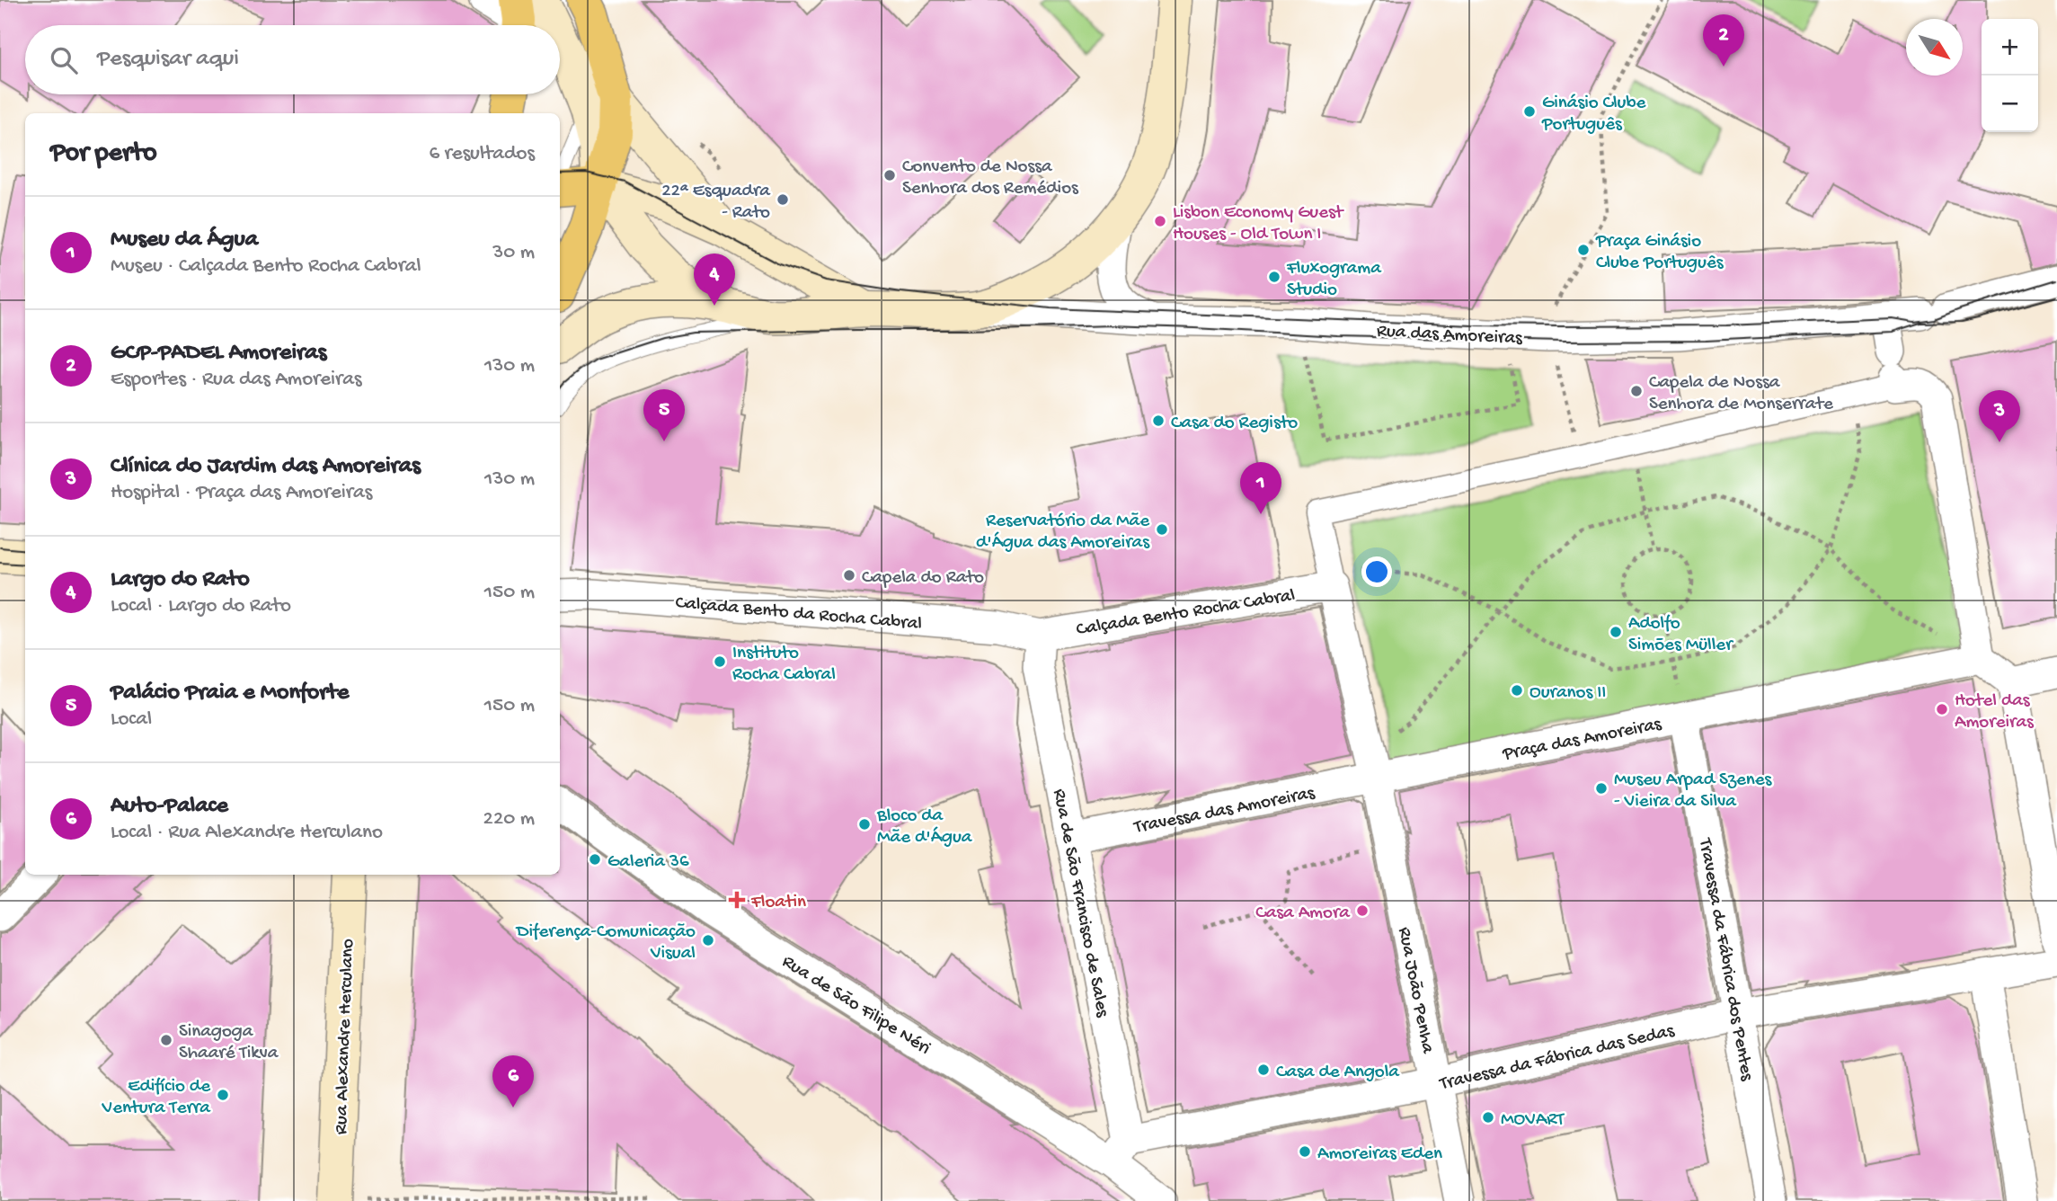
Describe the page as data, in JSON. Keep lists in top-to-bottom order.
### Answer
{
  "streets": {
    "main road": ["Rua Alexandre Herculano"],
    "street": [
      "Rua das Amoreiras",
      "Calçada Bento Rocha Cabral",
      "Calçada Bento da Rocha Cabral",
      "Praça das Amoreiras",
      "Travessa das Amoreiras",
      "Rua de São Francisco de Sales",
      "Travessa da Fábrica dos Pentes",
      "Rua João Penha",
      "Rua de São Filipe Néri",
      "Travessa da Fábrica das Sedas"
    ]
  },
  "crossings": [
    ["Calçada Bento Rocha Cabral", "Calçada Bento da Rocha Cabral"],
    ["Calçada Bento Rocha Cabral", "Rua de São Francisco de Sales"],
    ["Calçada Bento da Rocha Cabral", "Rua de São Francisco de Sales"],
    ["Praça das Amoreiras", "Travessa das Amoreiras"],
    ["Praça das Amoreiras", "Travessa da Fábrica dos Pentes"],
    ["Praça das Amoreiras", "Rua João Penha"],
    ["Travessa das Amoreiras", "Rua de São Francisco de Sales"],
    ["Travessa das Amoreiras", "Rua João Penha"],
    ["Rua de São Francisco de Sales", "Rua de São Filipe Néri"],
    ["Rua de São Francisco de Sales", "Travessa da Fábrica das Sedas"],
    ["Travessa da Fábrica dos Pentes", "Travessa da Fábrica das Sedas"],
    ["Rua João Penha", "Travessa da Fábrica das Sedas"],
    ["Rua de São Filipe Néri", "Travessa da Fábrica das Sedas"]
  ],
  "places": {
    "other": [
      "Ginásio Clube Português",
      "Convento de Nossa Senhora dos Remédios",
      "22ª Esquadra - Rato",
      "Lisbon Economy Guest Houses - Old Town I",
      "Praça Ginásio Clube Português",
      "Fluxograma Studio",
      "Capela de Nossa Senhora de Monserrate",
      "Casa do Registo",
      "Reservatório da Mãe d'Água das Amoreiras",
      "Capela do Rato",
      "Adolfo Simões Müller",
      "Instituto Rocha Cabral",
      "Ouranos II",
      "Hotel das Amoreiras",
      "Museu Arpad Szenes - Vieira da Silva",
      "Bloco da Mãe d'Água",
      "Galeria 36",
      "Casa Amora",
      "Diferença-Comunicação Visual",
      "Sinagoga Shaaré Tikva",
      "Casa de Angola",
      "Edifício de Ventura Terra",
      "MOVART",
      "Amoreiras Eden"
    ],
    "health": ["Floatin"]
  },
  "north": "bottom right",
  "page": {
    "pins": [
      "2",
      "4",
      "5",
      "3",
      "1",
      "6"
    ],
    "map_buttons": ["+", "−"],
    "search": "Pesquisar aqui",
    "heading": ["Por perto", "6 resultados"],
    "list": [
      {
        "mark": "1",
        "name": "Museu da Água",
        "note": "Museu · Calçada Bento Rocha Cabral",
        "value": "30 m"
      },
      {
        "mark": "2",
        "name": "GCP-PADEL Amoreiras",
        "note": "Esportes · Rua das Amoreiras",
        "value": "130 m"
      },
      {
        "mark": "3",
        "name": "Clínica do Jardim das Amoreiras",
        "note": "Hospital · Praça das Amoreiras",
        "value": "130 m"
      },
      {
        "mark": "4",
        "name": "Largo do Rato",
        "note": "Local · Largo do Rato",
        "value": "150 m"
      },
      {
        "mark": "5",
        "name": "Palácio Praia e Monforte",
        "note": "Local",
        "value": "150 m"
      },
      {
        "mark": "6",
        "name": "Auto-Palace",
        "note": "Local · Rua Alexandre Herculano",
        "value": "220 m"
      }
    ]
  }
}
